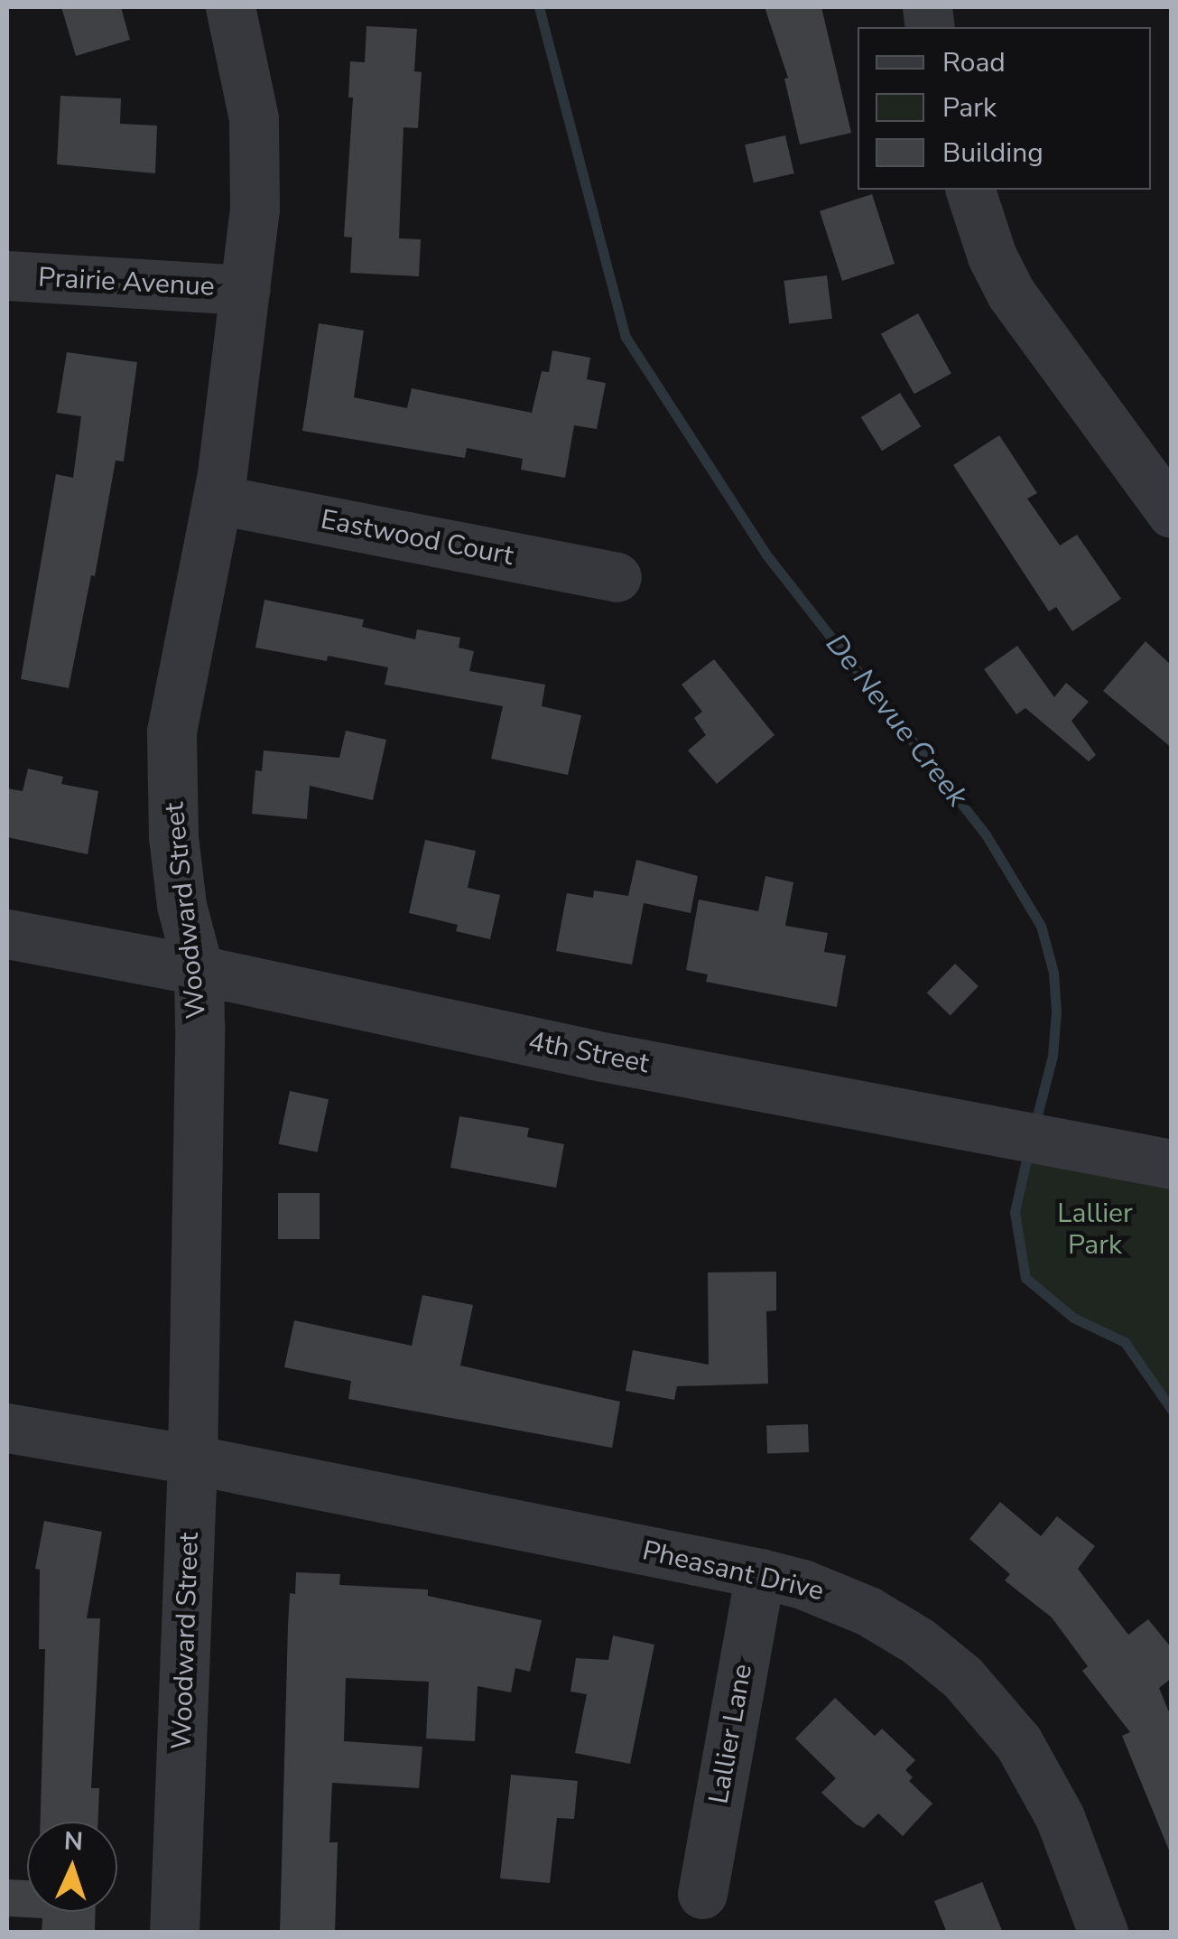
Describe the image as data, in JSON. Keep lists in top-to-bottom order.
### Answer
{
  "streets": {
    "street": [
      "Prairie Avenue",
      "Eastwood Court",
      "Woodward Street",
      "4th Street",
      "Pheasant Drive",
      "Lallier Lane"
    ]
  },
  "crossings": [
    ["Prairie Avenue", "Woodward Street"],
    ["Eastwood Court", "Woodward Street"],
    ["Woodward Street", "4th Street"],
    ["Woodward Street", "Pheasant Drive"],
    ["Pheasant Drive", "Lallier Lane"]
  ],
  "water": ["De Nevue Creek"],
  "parks": ["Lallier Park"],
  "legend": ["Road", "Park", "Building"],
  "north": "top"
}
